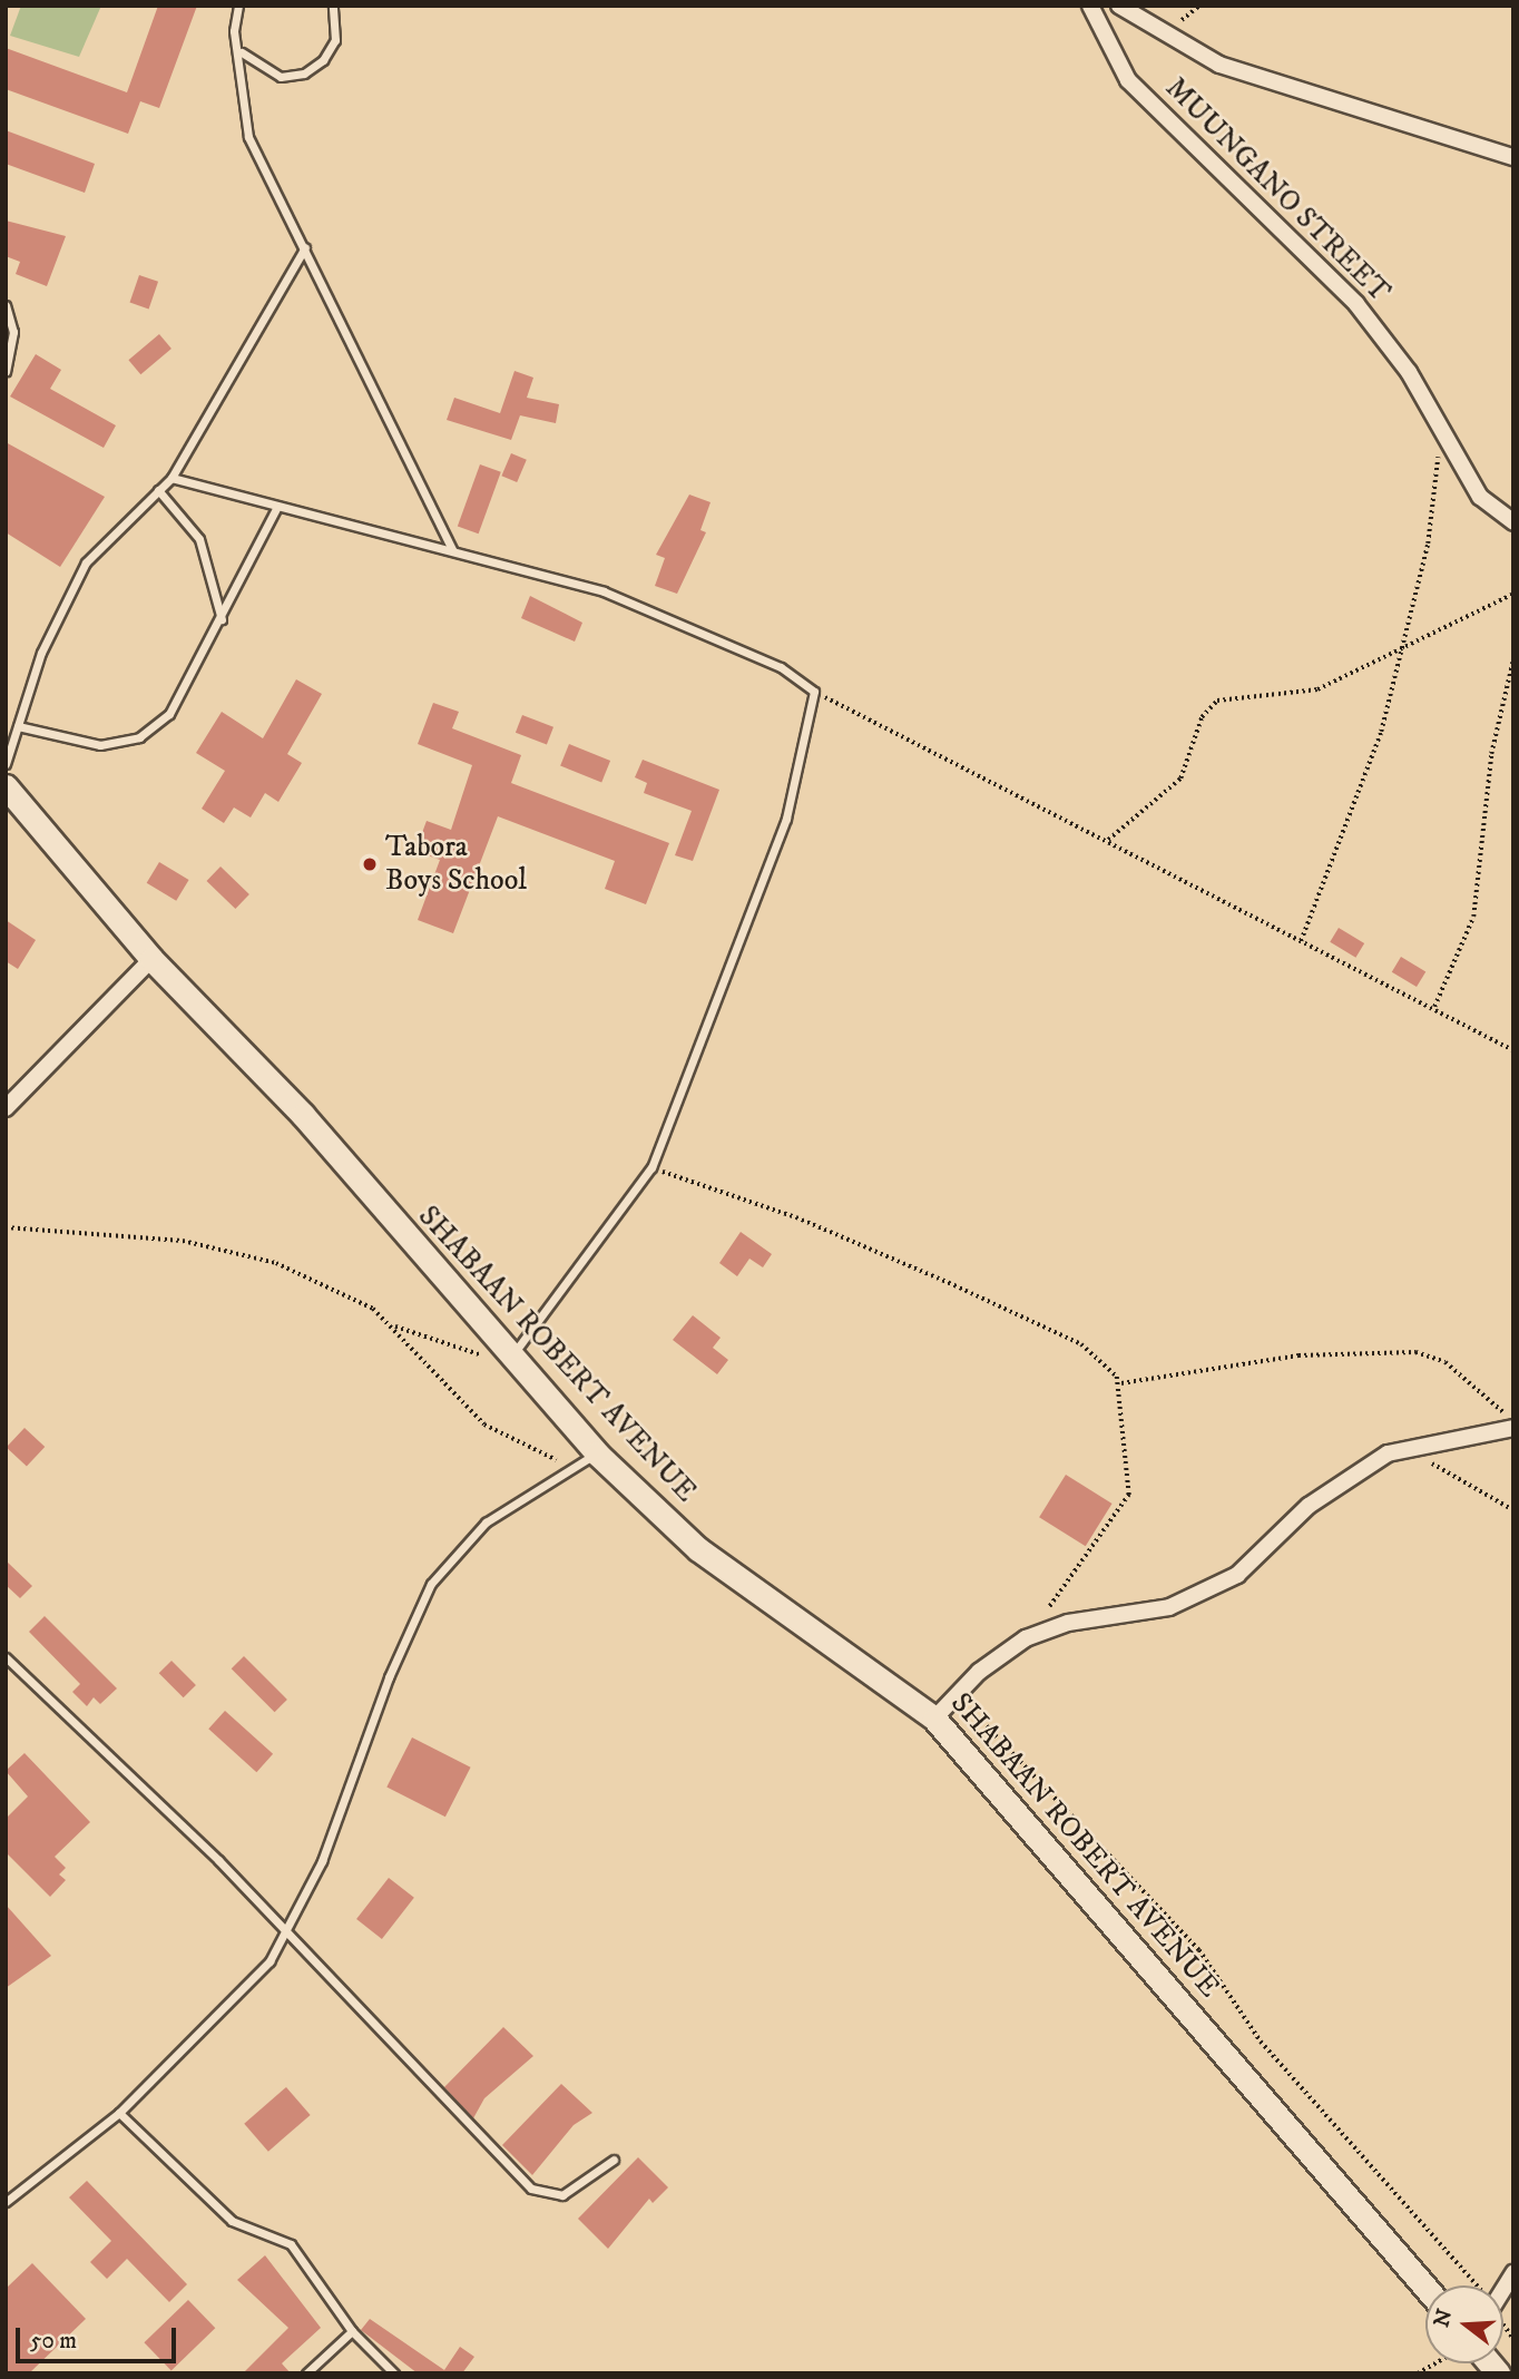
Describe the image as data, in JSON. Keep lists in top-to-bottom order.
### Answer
{
  "streets": {
    "street": ["MUUNGANO STREET", "SHABAAN ROBERT AVENUE"]
  },
  "places": ["Tabora Boys School"],
  "scale_bar": "50 m",
  "north": "left"
}
